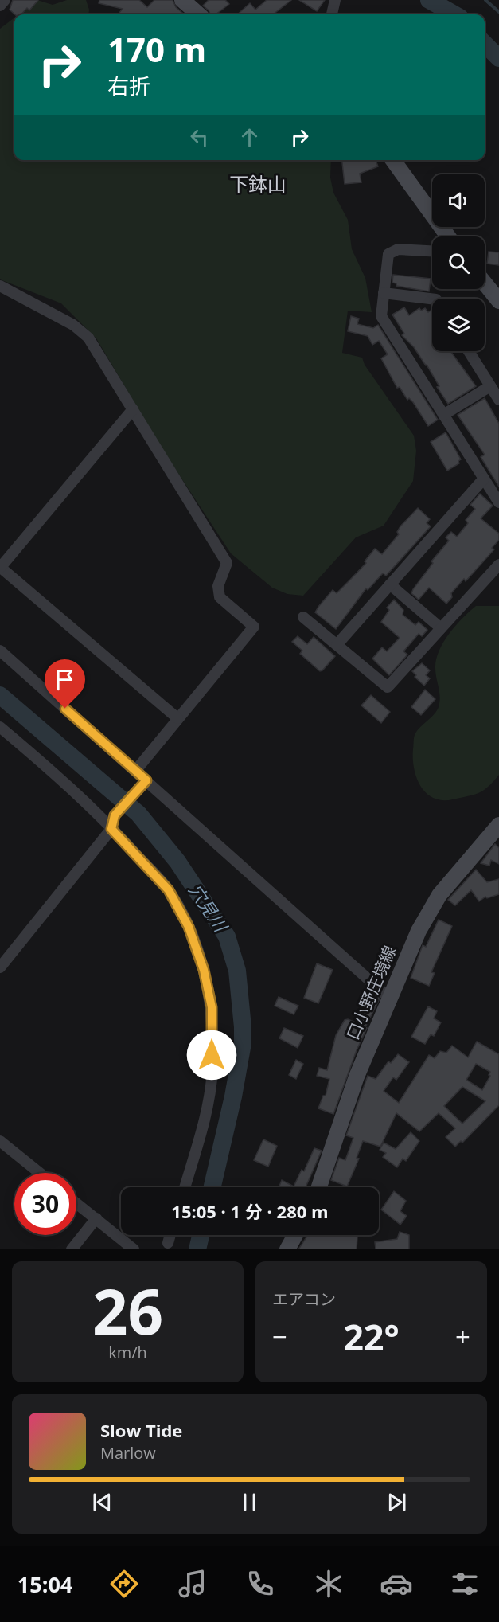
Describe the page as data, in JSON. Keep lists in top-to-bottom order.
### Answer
{
  "streets": {
    "main road": ["口小野庄境線"]
  },
  "districts": ["下鉢山"],
  "water": ["穴見川"],
  "page": {
    "turn": ["170 m", "右折"],
    "limit": "30",
    "trip": "15:05 · 1 分 · 280 m",
    "tile": [
      ["26", "km/h"],
      "エアコン"
    ],
    "heat": ["−", "22°", "+"],
    "song": ["Slow Tide", "Marlow"],
    "tabs": "15:04"
  }
}
